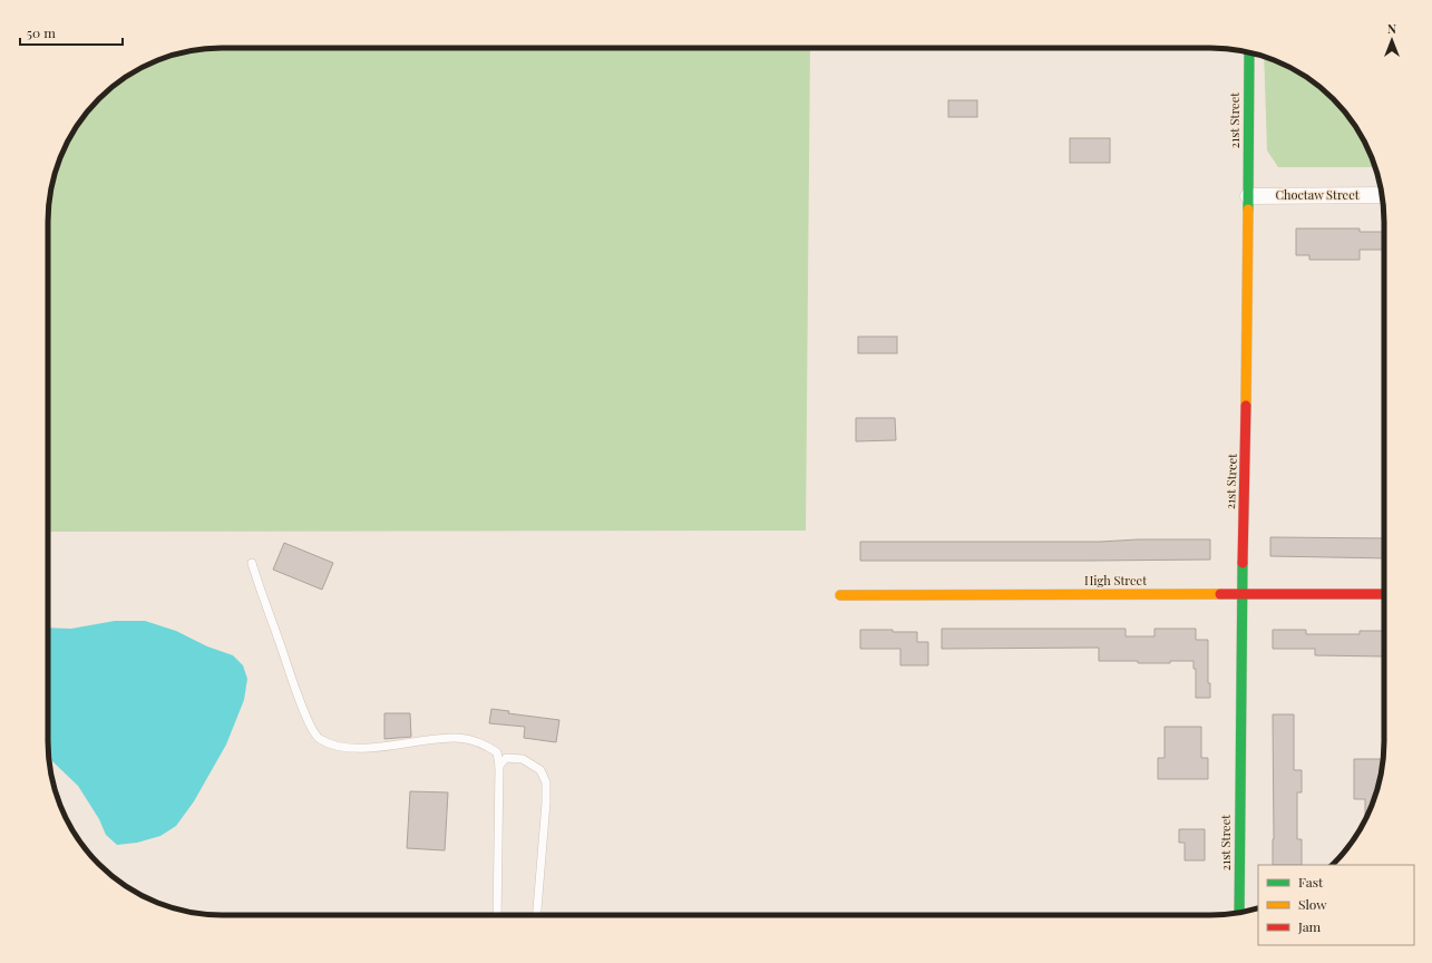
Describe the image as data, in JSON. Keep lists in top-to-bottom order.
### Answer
{
  "streets": {
    "street": ["21st Street", "Choctaw Street", "High Street"]
  },
  "crossings": [
    ["21st Street", "Choctaw Street"],
    ["21st Street", "High Street"]
  ],
  "legend": ["Fast", "Slow", "Jam"],
  "scale_bar": "50 m",
  "north": "top"
}
